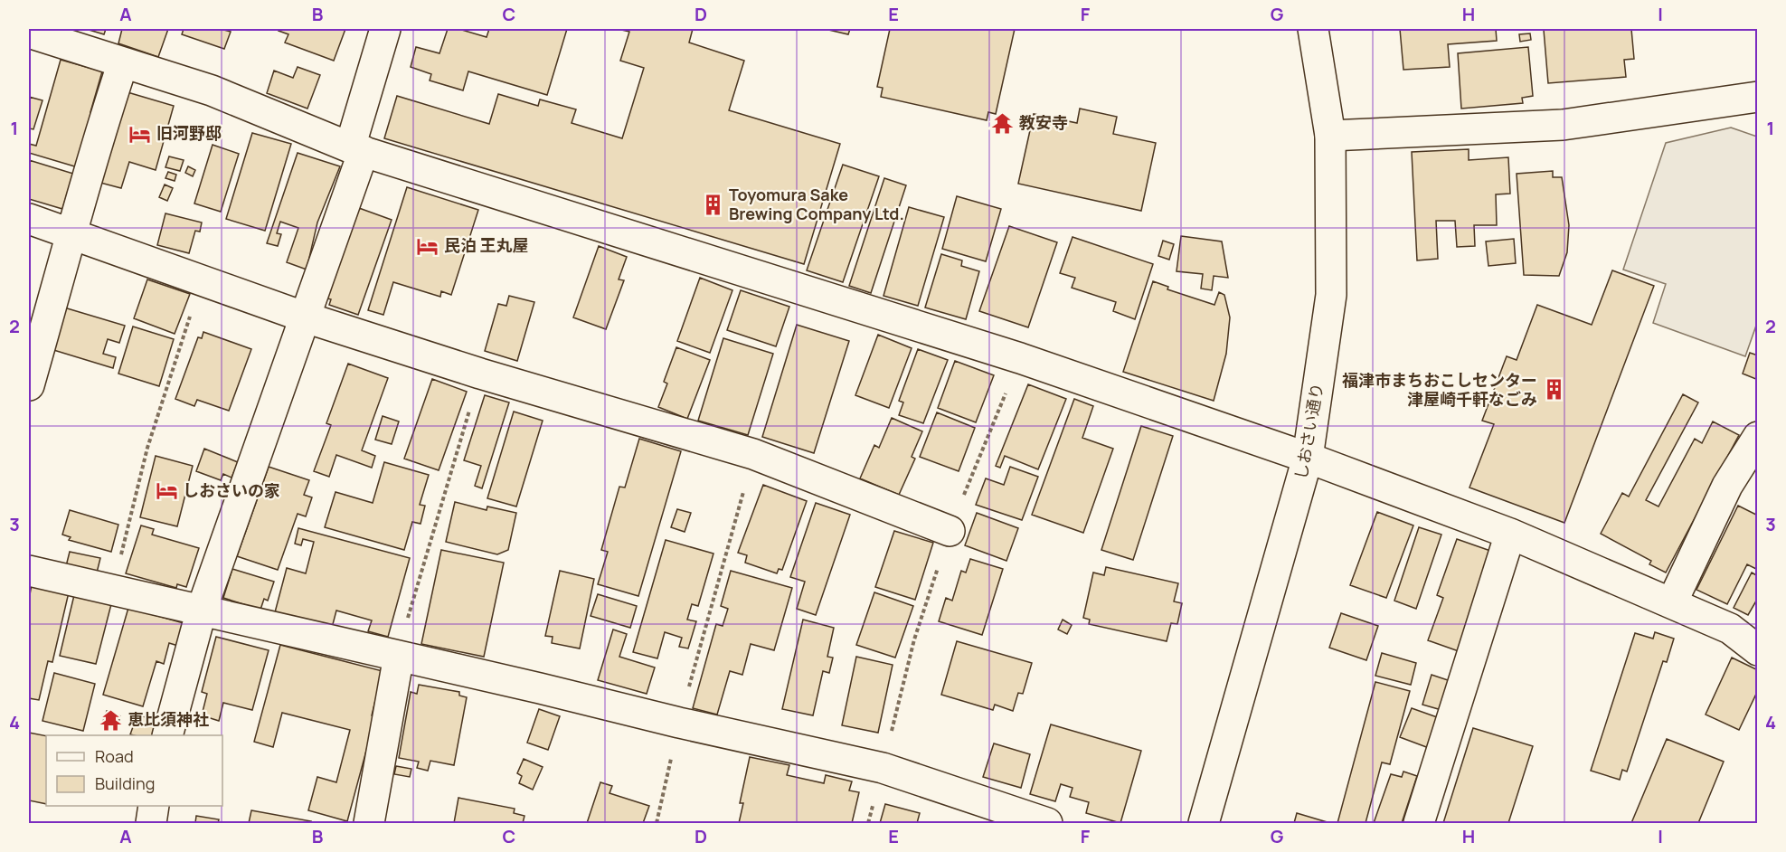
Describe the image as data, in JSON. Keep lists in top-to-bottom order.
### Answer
{
  "streets": {
    "street": ["しおさい通り"]
  },
  "places": {
    "temple": ["教安寺", "恵比須神社"],
    "hotel": ["旧河野邸", "民泊 王丸屋", "しおさいの家"],
    "building": ["Toyomura Sake Brewing Company Ltd.", "福津市まちおこしセンター 津屋崎千軒なごみ"]
  },
  "legend": ["Road", "Building"],
  "grid": {
    "columns": [
      "A",
      "B",
      "C",
      "D",
      "E",
      "F",
      "G",
      "H",
      "I"
    ],
    "rows": [
      "1",
      "2",
      "3",
      "4"
    ]
  }
}
